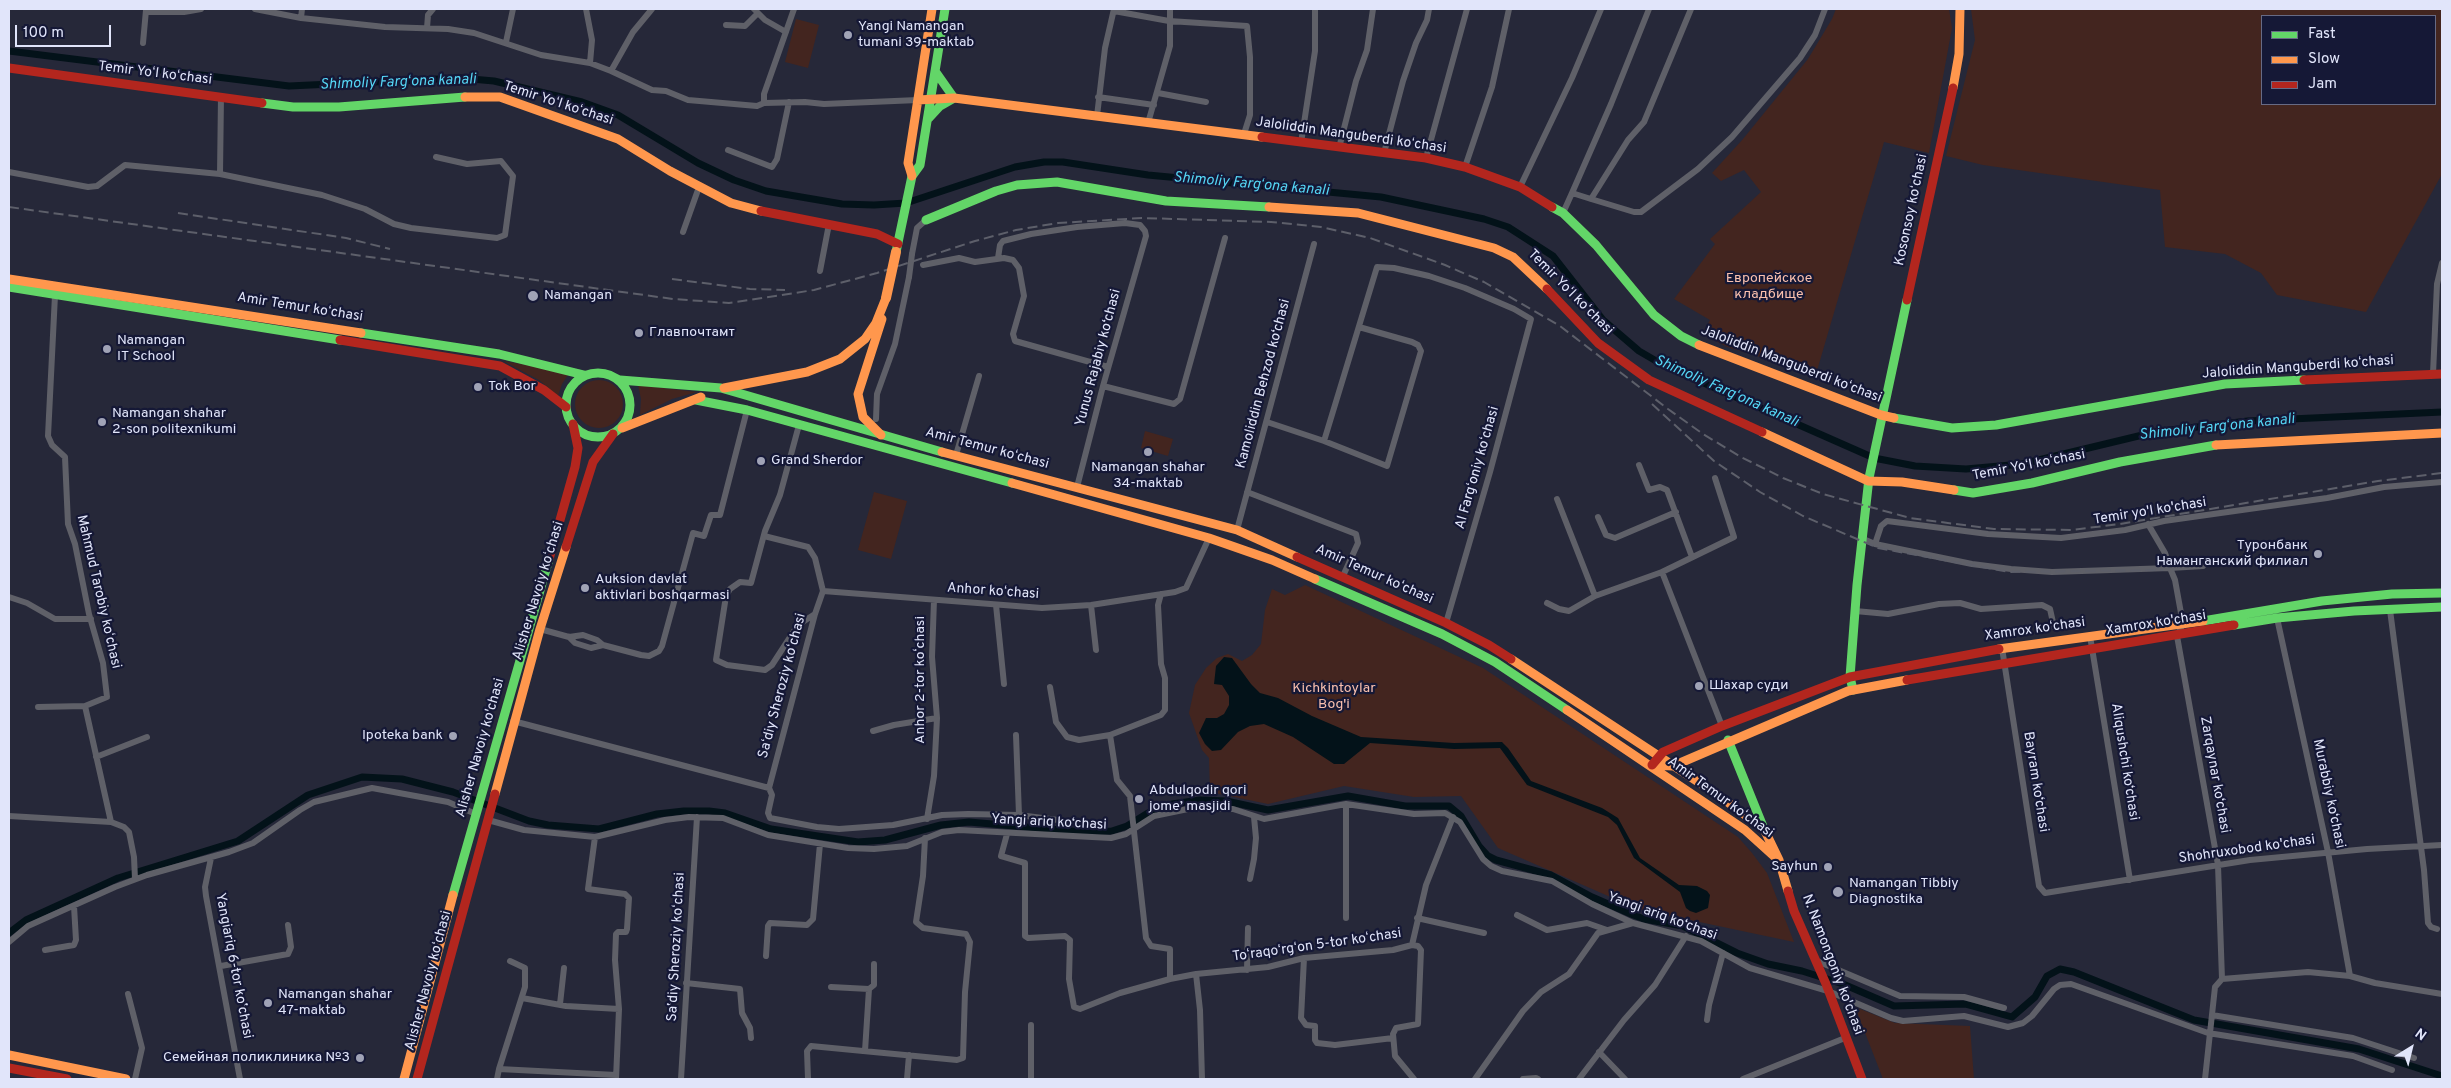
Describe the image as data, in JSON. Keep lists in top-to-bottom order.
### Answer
{
  "streets": {
    "main road": [
      "Temir Yoʻl koʻchasi",
      "Jaloliddin Manguberdi koʻchasi",
      "Kosonsoy koʻchasi",
      "Amir Temur koʻchasi",
      "Alisher Navoiy koʻchasi",
      "Xamrox ko'chasi",
      "Xamrox koʻchasi",
      "Alisher Navoiy ko'chasi",
      "N. Namongoniy ko'chasi"
    ],
    "street": [
      "Yunus Rajabiy ko‘chasi",
      "Kamoliddin Behzod ko‘chasi",
      "Al Fargʻoniy koʻchasi",
      "Temir yo'l ko'chasi",
      "Mahmud Tarobiy koʻchasi",
      "Anhor koʻchasi",
      "Anhor 2-tor koʻchasi",
      "Saʻdiy Sheroziy koʻchasi",
      "Aliqushchi ko‘chasi",
      "Zarqaynar ko‘chasi",
      "Bayram ko‘chasi",
      "Murabbiy ko‘chasi",
      "Yangi ariq ko‘chasi",
      "Shohruxobod ko'chasi",
      "Toʻraqoʻrgʻon 5-tor koʻchasi",
      "Saʼdiy Sheroziy koʻchasi",
      "Yangiаriq 6-tor koʼchasi"
    ]
  },
  "crossings": [
    ["Temir Yoʻl koʻchasi", "Kosonsoy koʻchasi"],
    ["Jaloliddin Manguberdi koʻchasi", "Kosonsoy koʻchasi"],
    ["Kosonsoy koʻchasi", "Xamrox ko'chasi"],
    ["Kosonsoy koʻchasi", "Xamrox koʻchasi"],
    ["Amir Temur koʻchasi", "Yunus Rajabiy ko‘chasi"],
    ["Amir Temur koʻchasi", "Kamoliddin Behzod ko‘chasi"],
    ["Amir Temur koʻchasi", "Al Fargʻoniy koʻchasi"],
    ["Amir Temur koʻchasi", "Alisher Navoiy koʻchasi"],
    ["Amir Temur koʻchasi", "Mahmud Tarobiy koʻchasi"],
    ["Amir Temur koʻchasi", "Anhor koʻchasi"],
    ["Amir Temur koʻchasi", "Xamrox ko'chasi"],
    ["Amir Temur koʻchasi", "Xamrox koʻchasi"],
    ["Amir Temur koʻchasi", "Alisher Navoiy ko'chasi"],
    ["Amir Temur koʻchasi", "N. Namongoniy ko'chasi"],
    ["Alisher Navoiy koʻchasi", "Alisher Navoiy ko'chasi"],
    ["Alisher Navoiy koʻchasi", "Yangi ariq ko‘chasi"],
    ["Anhor koʻchasi", "Anhor 2-tor koʻchasi"],
    ["Anhor koʻchasi", "Saʻdiy Sheroziy koʻchasi"],
    ["Xamrox ko'chasi", "Xamrox koʻchasi"],
    ["Xamrox ko'chasi", "Aliqushchi ko‘chasi"],
    ["Xamrox ko'chasi", "Zarqaynar ko‘chasi"],
    ["Xamrox ko'chasi", "Bayram ko‘chasi"],
    ["Xamrox ko'chasi", "Murabbiy ko‘chasi"],
    ["Xamrox koʻchasi", "Aliqushchi ko‘chasi"],
    ["Anhor 2-tor koʻchasi", "Saʻdiy Sheroziy koʻchasi"],
    ["Aliqushchi ko‘chasi", "Shohruxobod ko'chasi"],
    ["Zarqaynar ko‘chasi", "Shohruxobod ko'chasi"],
    ["Bayram ko‘chasi", "Shohruxobod ko'chasi"],
    ["Murabbiy ko‘chasi", "Shohruxobod ko'chasi"],
    ["Yangi ariq ko‘chasi", "Toʻraqoʻrgʻon 5-tor koʻchasi"],
    ["Yangi ariq ko‘chasi", "Saʼdiy Sheroziy koʻchasi"],
    ["Yangi ariq ko‘chasi", "N. Namongoniy ko'chasi"]
  ],
  "water": ["Shimoliy Fargʻona kanali"],
  "parks": ["Европейское кладбище", "Kichkintoylar Bog'i"],
  "places": [
    "Yangi Namangan tumani 39-maktab",
    "Namangan",
    "Главпочтамт",
    "Namangan IT School",
    "Tok Bor",
    "Namangan shahar 2-son politexnikumi",
    "Namangan shahar 34-maktab",
    "Grand Sherdor",
    "Туронбанк Наманганский филиал",
    "Auksion davlat aktivlari boshqarmasi",
    "Шахар суди",
    "Ipoteka bank",
    "Abdulqodir qori jome’ masjidi",
    "Sayhun",
    "Namangan Tibbiy Diagnostika",
    "Namangan shahar 47-maktab",
    "Семейная поликлиника №3"
  ],
  "legend": ["Fast", "Slow", "Jam"],
  "scale_bar": "100 m",
  "north": "top right"
}
